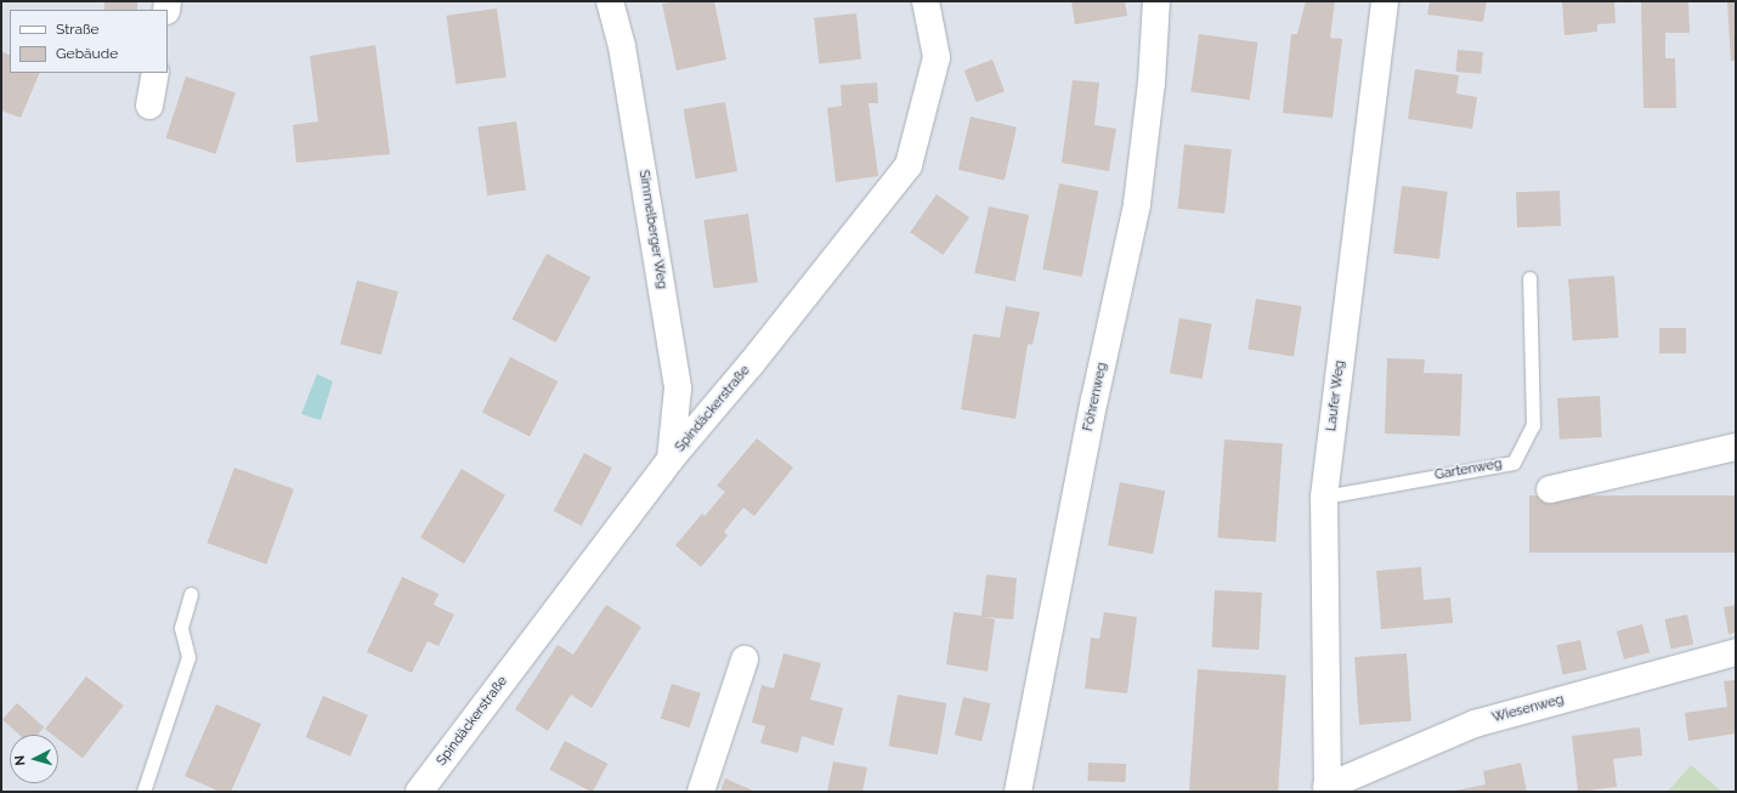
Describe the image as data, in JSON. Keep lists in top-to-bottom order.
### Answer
{
  "streets": {
    "street": [
      "Simmelberger Weg",
      "Laufer Weg",
      "Föhrenweg",
      "Spindäckerstraße",
      "Wiesenweg"
    ],
    "lane": ["Gartenweg"]
  },
  "crossings": [
    ["Simmelberger Weg", "Spindäckerstraße"],
    ["Laufer Weg", "Gartenweg"],
    ["Laufer Weg", "Wiesenweg"]
  ],
  "legend": ["Straße", "Gebäude"],
  "north": "left"
}
